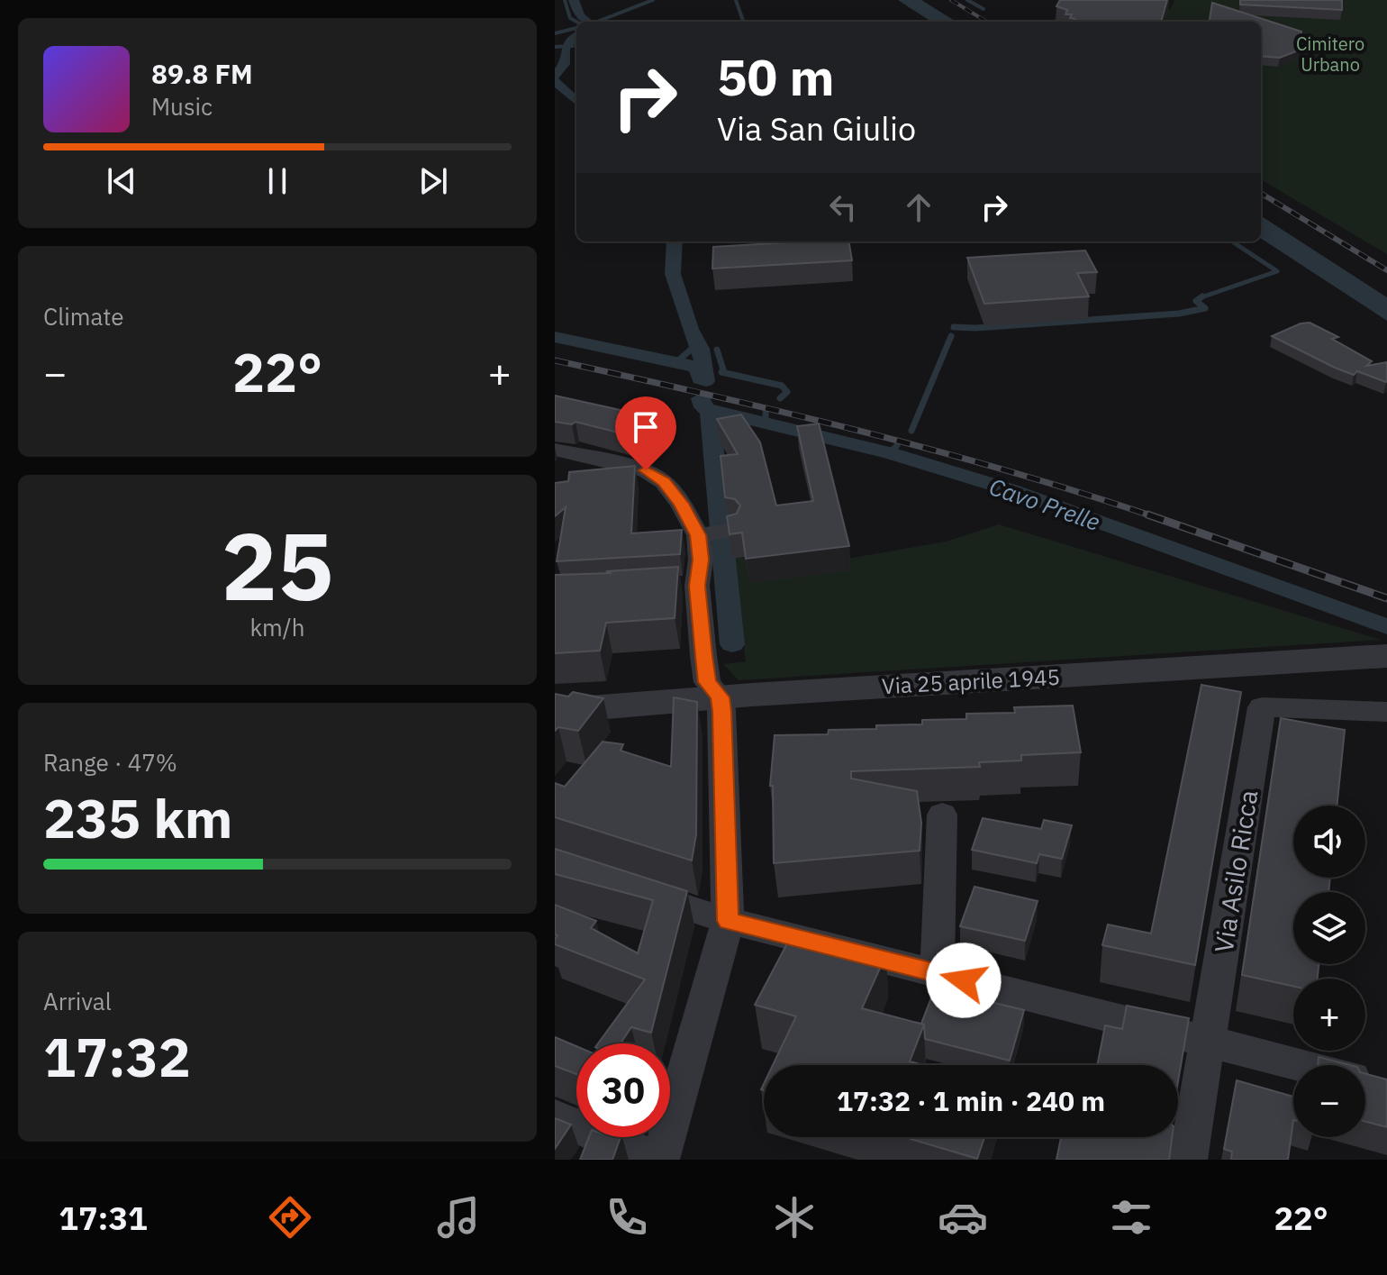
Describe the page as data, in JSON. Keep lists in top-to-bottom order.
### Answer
{
  "streets": {
    "street": ["Via 25 aprile 1945", "Via Asilo Ricca"]
  },
  "water": ["Cavo Prelle"],
  "parks": ["Cimitero Urbano"],
  "page": {
    "turn": ["50 m", "Via San Giulio"],
    "song": ["89.8 FM", "Music"],
    "tile": [
      "Climate",
      ["25", "km/h"],
      ["Range · 47%", "235 km"],
      ["Arrival", "17:32"]
    ],
    "heat": ["−", "22°", "+"],
    "map_buttons": ["+", "−"],
    "limit": "30",
    "trip": "17:32 · 1 min · 240 m",
    "tabs": ["17:31", "22°"]
  }
}
